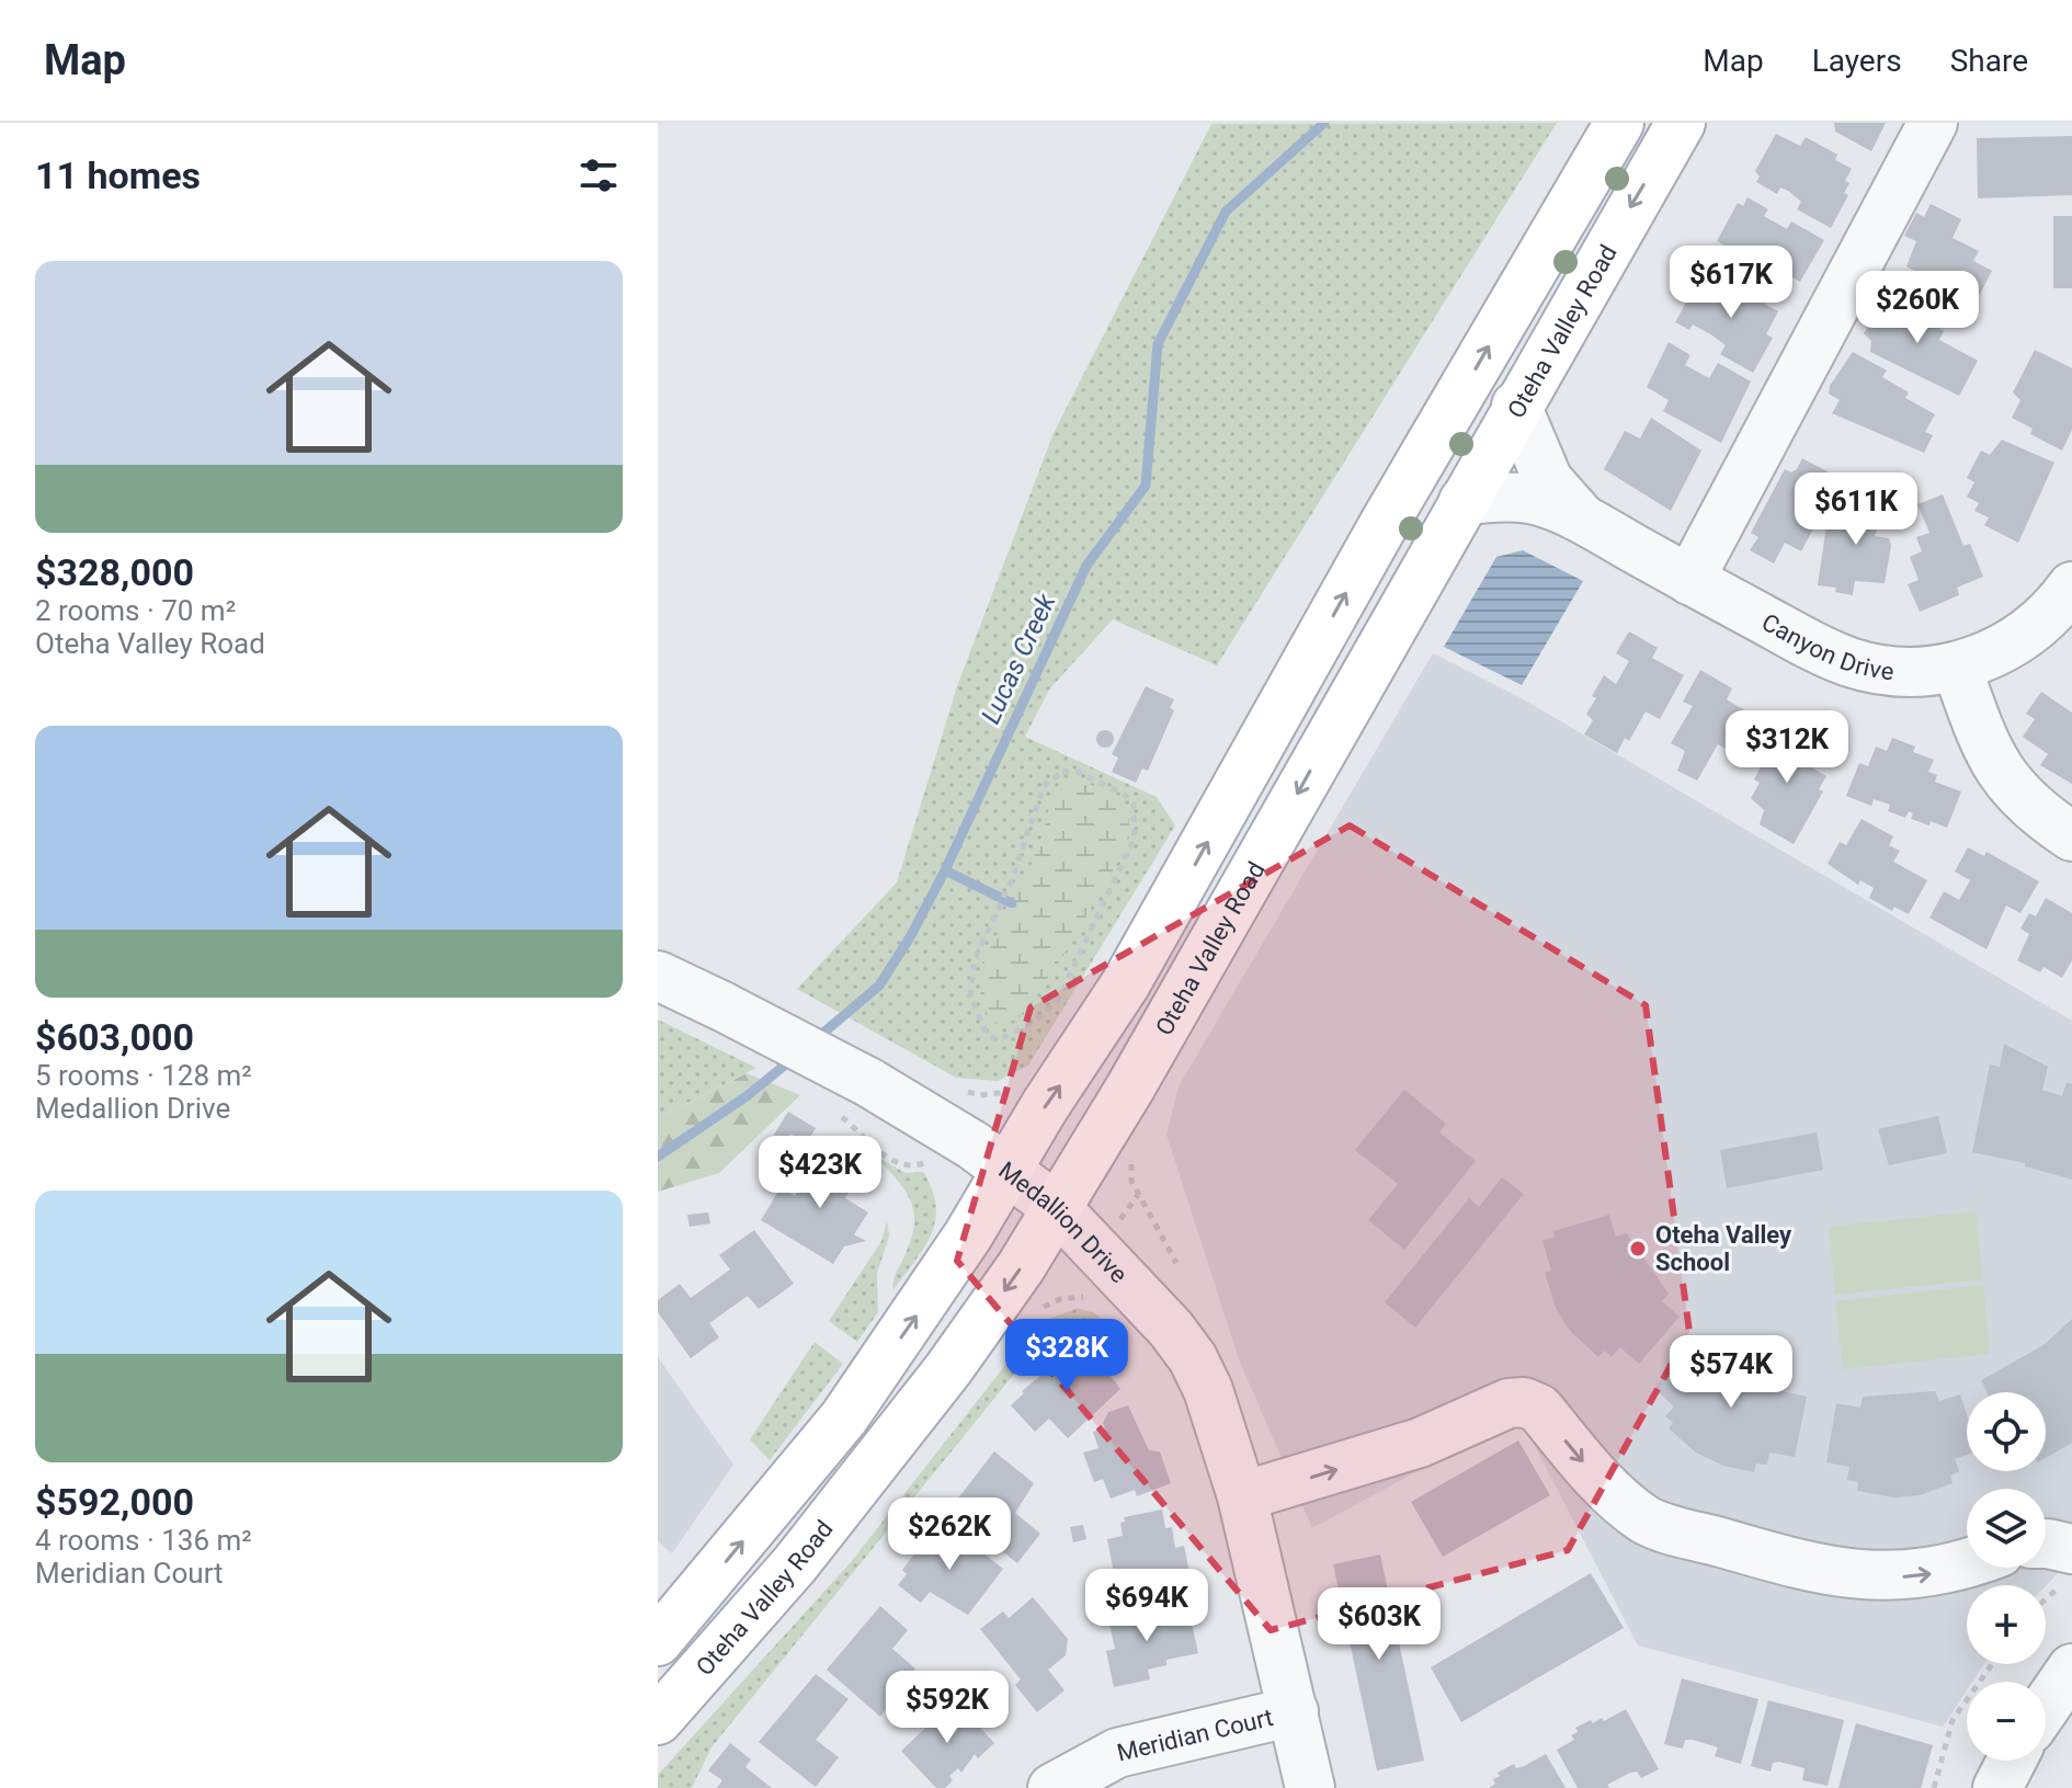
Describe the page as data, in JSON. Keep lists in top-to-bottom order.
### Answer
{
  "streets": {
    "main road": ["Oteha Valley Road"],
    "street": ["Canyon Drive", "Medallion Drive", "Meridian Court"]
  },
  "crossings": [
    ["Oteha Valley Road", "Canyon Drive"],
    ["Oteha Valley Road", "Medallion Drive"],
    ["Medallion Drive", "Meridian Court"]
  ],
  "water": ["Lucas Creek"],
  "places": ["Oteha Valley School"],
  "page": {
    "header": "Map",
    "nav": ["Map", "Layers", "Share"],
    "heading": "11 homes",
    "list": [
      {
        "name": "$328,000",
        "note": "2 rooms · 70 m² · Oteha Valley Road"
      },
      {
        "name": "$603,000",
        "note": "5 rooms · 128 m² · Medallion Drive"
      },
      {
        "name": "$592,000",
        "note": "4 rooms · 136 m² · Meridian Court"
      }
    ],
    "price": [
      "$617K",
      "$260K",
      "$611K",
      "$312K",
      "$423K",
      "$328K",
      "$574K",
      "$262K",
      "$694K",
      "$603K",
      "$592K"
    ],
    "map_buttons": ["+", "−"]
  }
}
